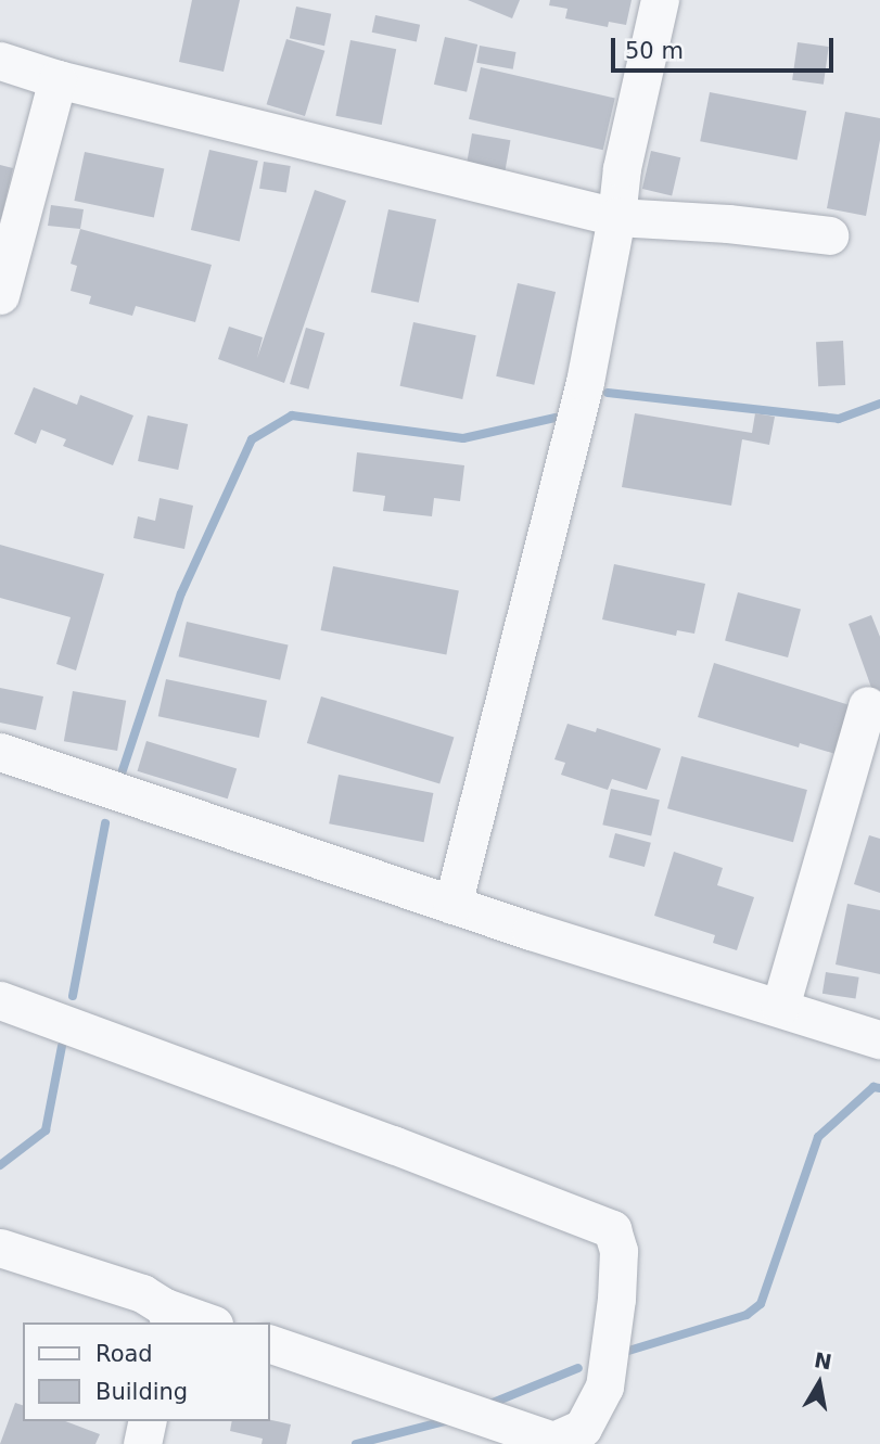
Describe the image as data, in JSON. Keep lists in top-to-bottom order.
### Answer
{
  "legend": ["Road", "Building"],
  "scale_bar": "50 m",
  "north": "top"
}
